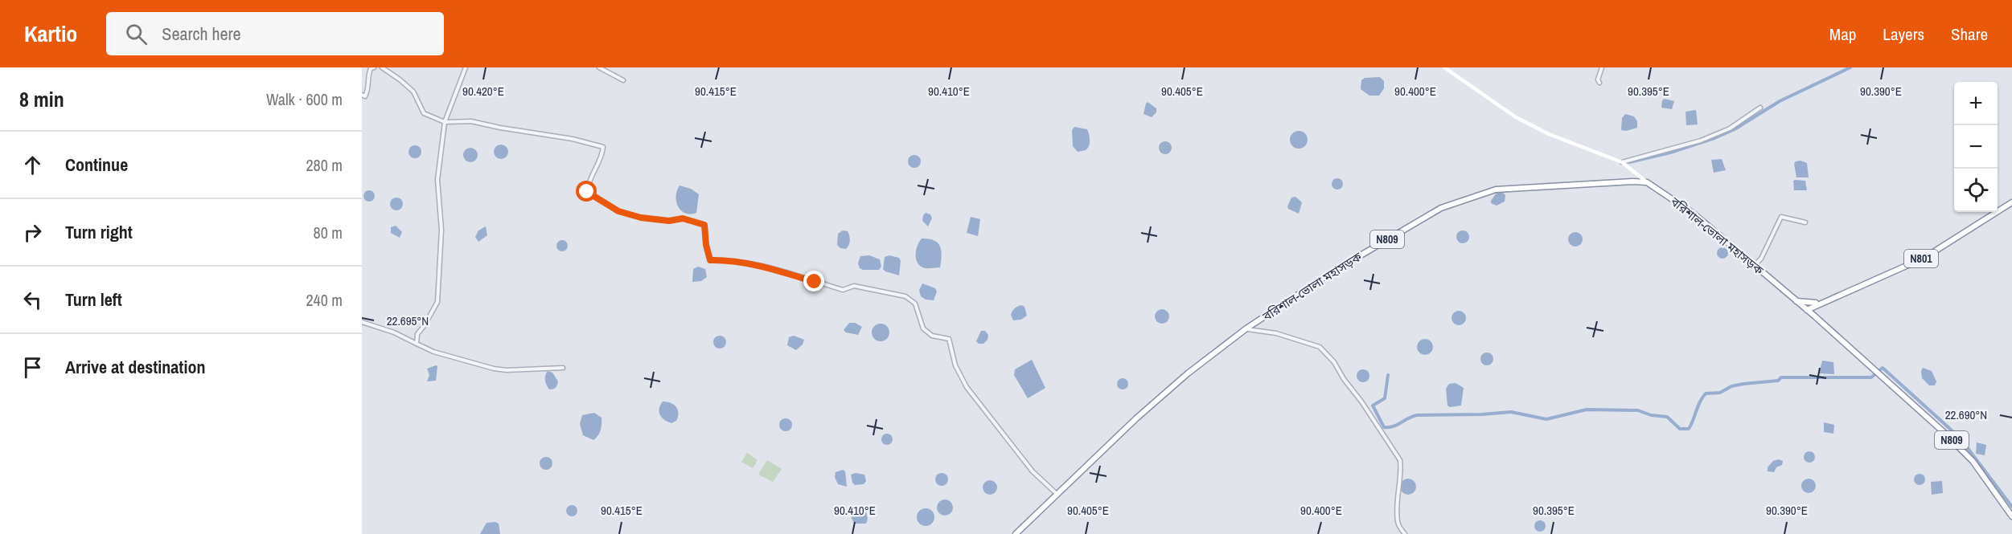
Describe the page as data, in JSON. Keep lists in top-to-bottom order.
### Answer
{
  "streets": {
    "highway": ["বরিশাল-ভোলা মহাসড়ক", "N809", "N801"]
  },
  "crossings": [
    ["বরিশাল-ভোলা মহাসড়ক", "N801"]
  ],
  "page": {
    "header": "Kartio",
    "search": "Search here",
    "nav": ["Map", "Layers", "Share"],
    "heading": ["8 min", "Walk · 600 m"],
    "map_buttons": ["+", "−"],
    "list": [
      ["Continue", "280 m"],
      ["Turn right", "80 m"],
      ["Turn left", "240 m"],
      "Arrive at destination"
    ]
  },
  "coordinates": [
    "90.420°E",
    "90.415°E",
    "90.410°E",
    "90.405°E",
    "90.400°E",
    "90.395°E",
    "90.390°E",
    "22.695°N",
    "22.690°N"
  ]
}
